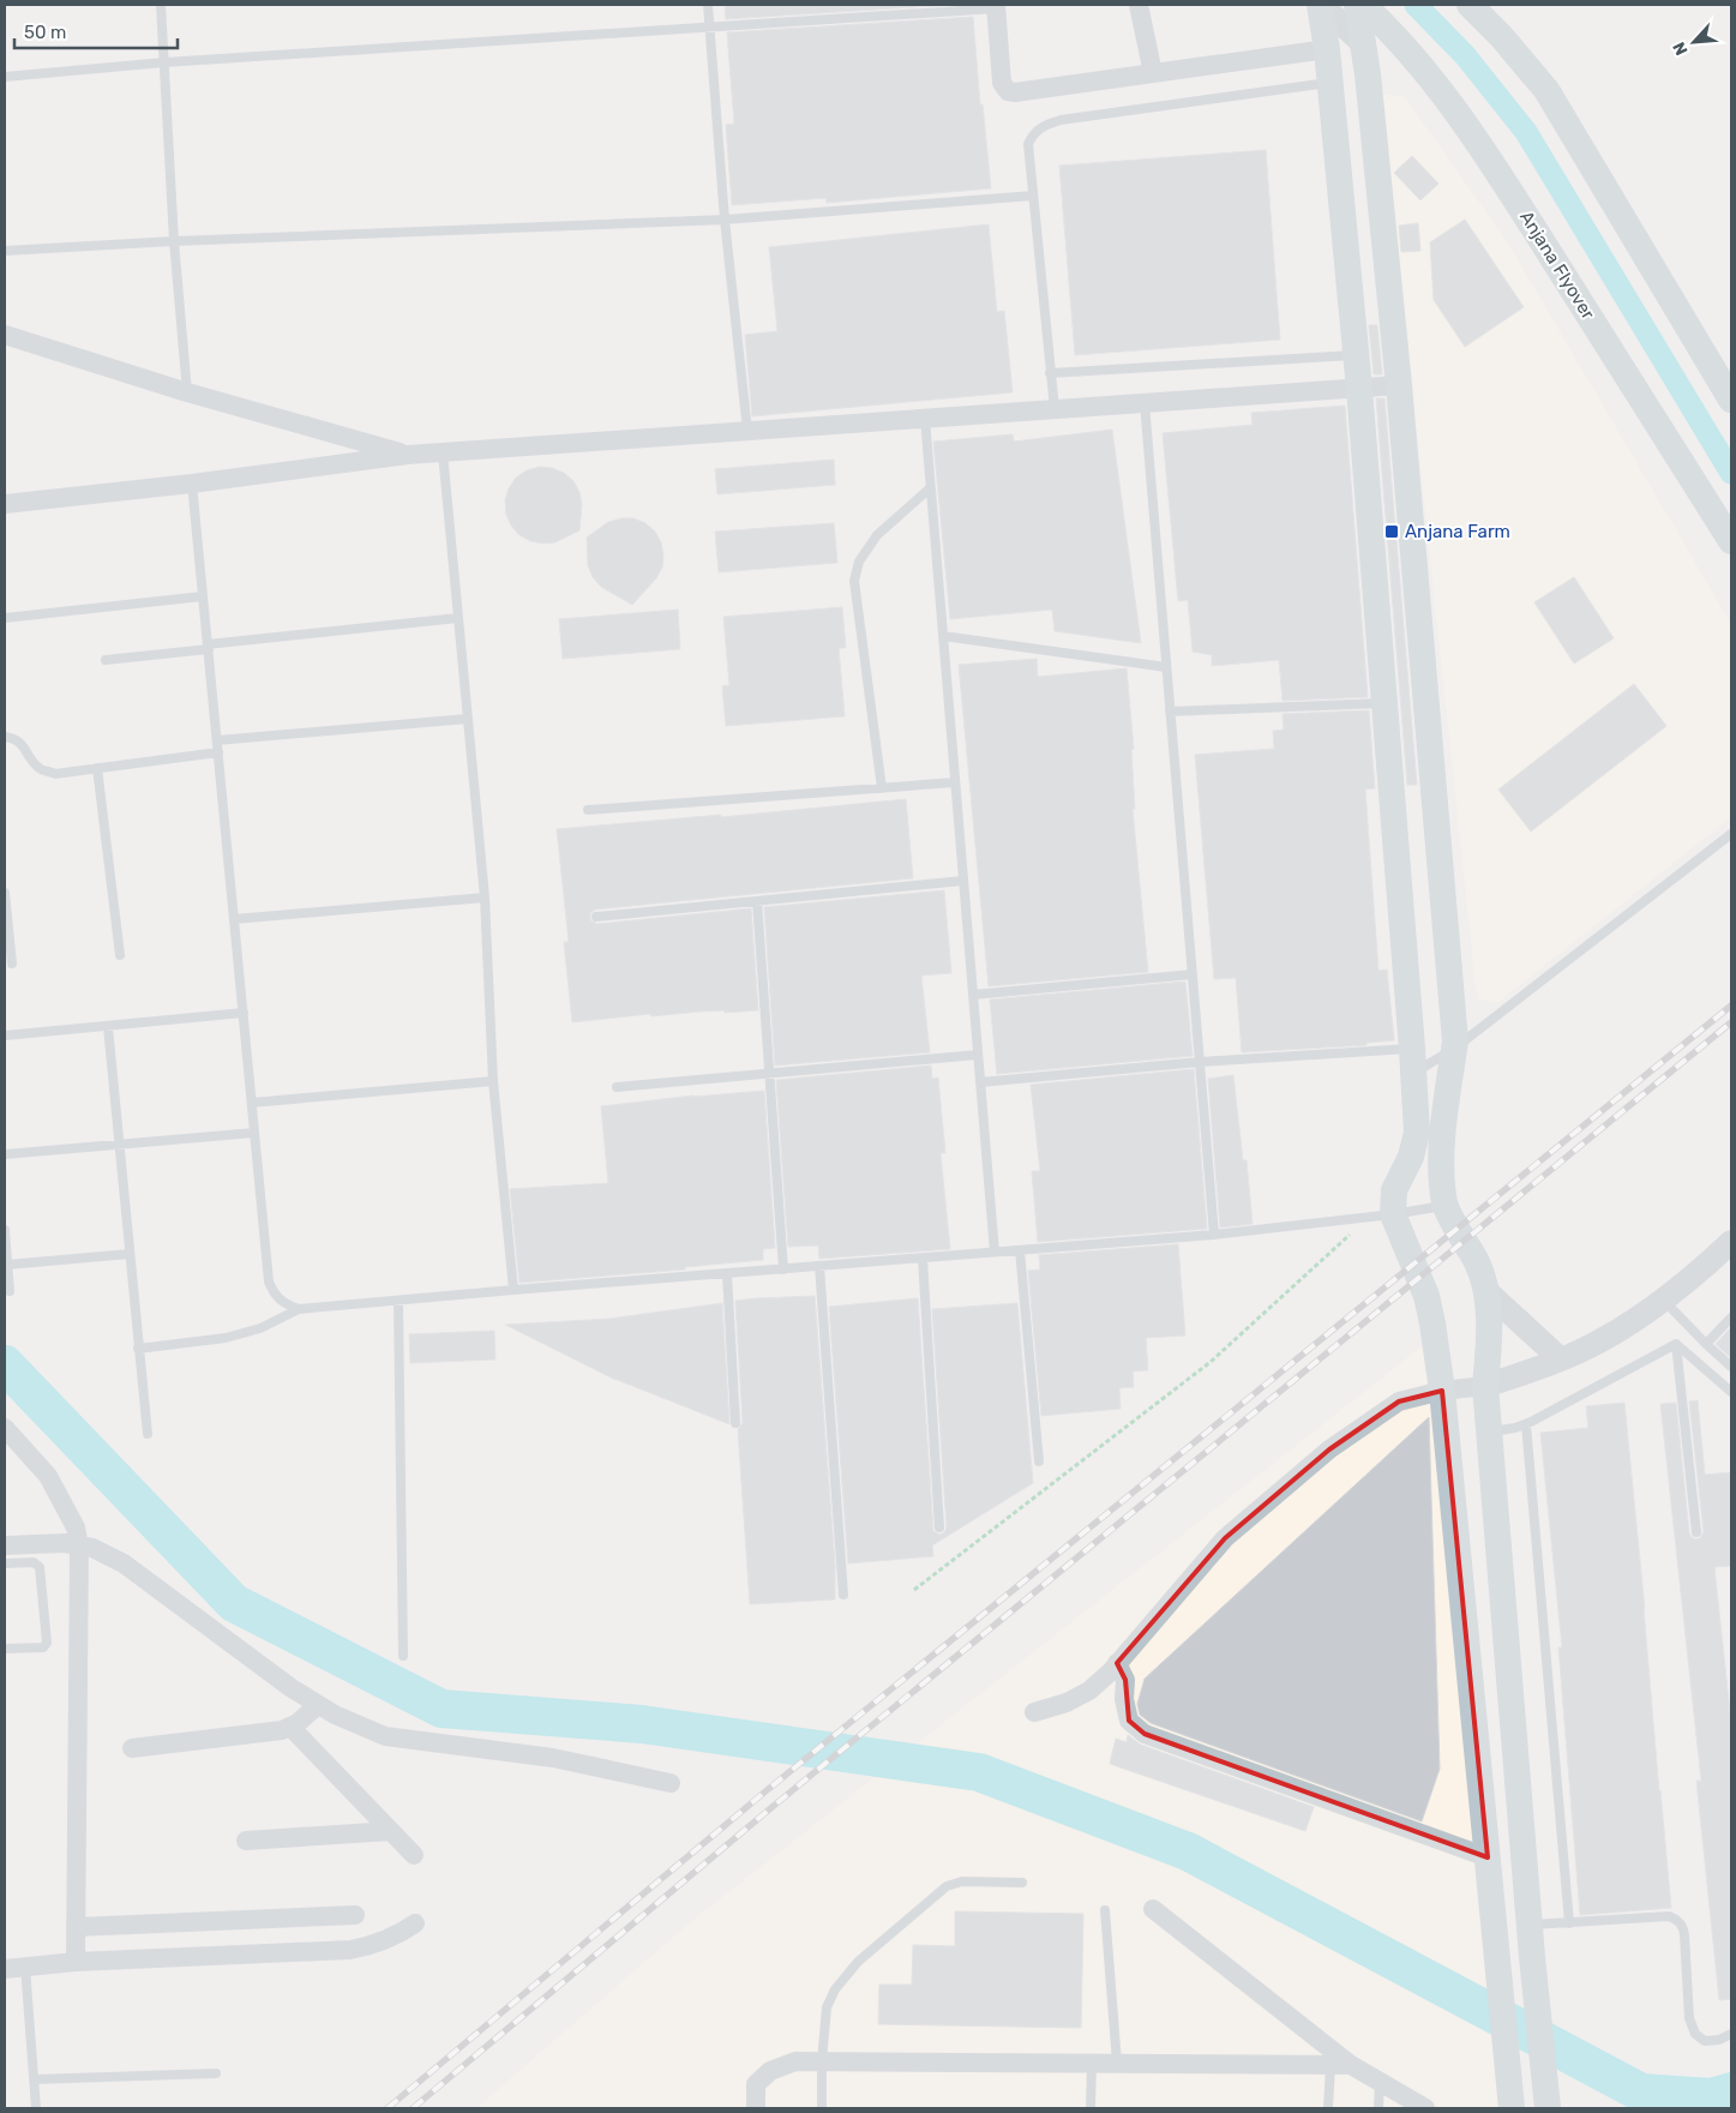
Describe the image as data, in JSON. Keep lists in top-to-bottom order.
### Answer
{
  "streets": {
    "main road": ["Anjana Flyover"]
  },
  "places": {
    "transit": ["Anjana Farm"]
  },
  "scale_bar": "50 m",
  "north": "bottom left"
}
